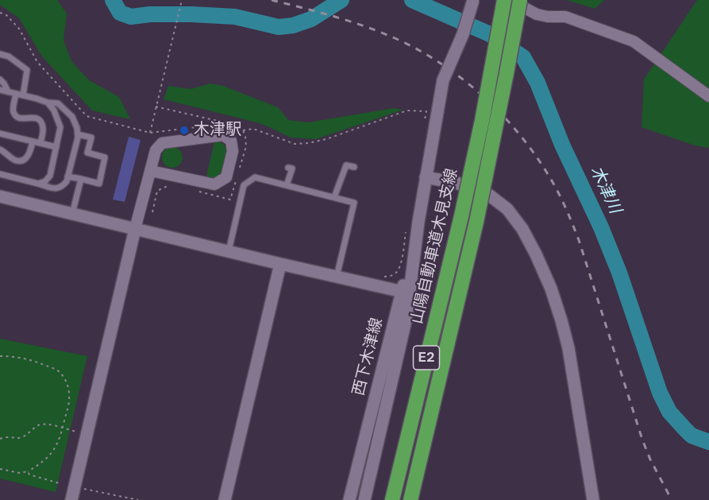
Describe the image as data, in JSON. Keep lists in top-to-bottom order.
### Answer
{
  "streets": {
    "highway": ["山陽自動車道木見支線", "E2"],
    "street": ["西下木津線"]
  },
  "water": ["木津川"],
  "places": ["木津駅"]
}
